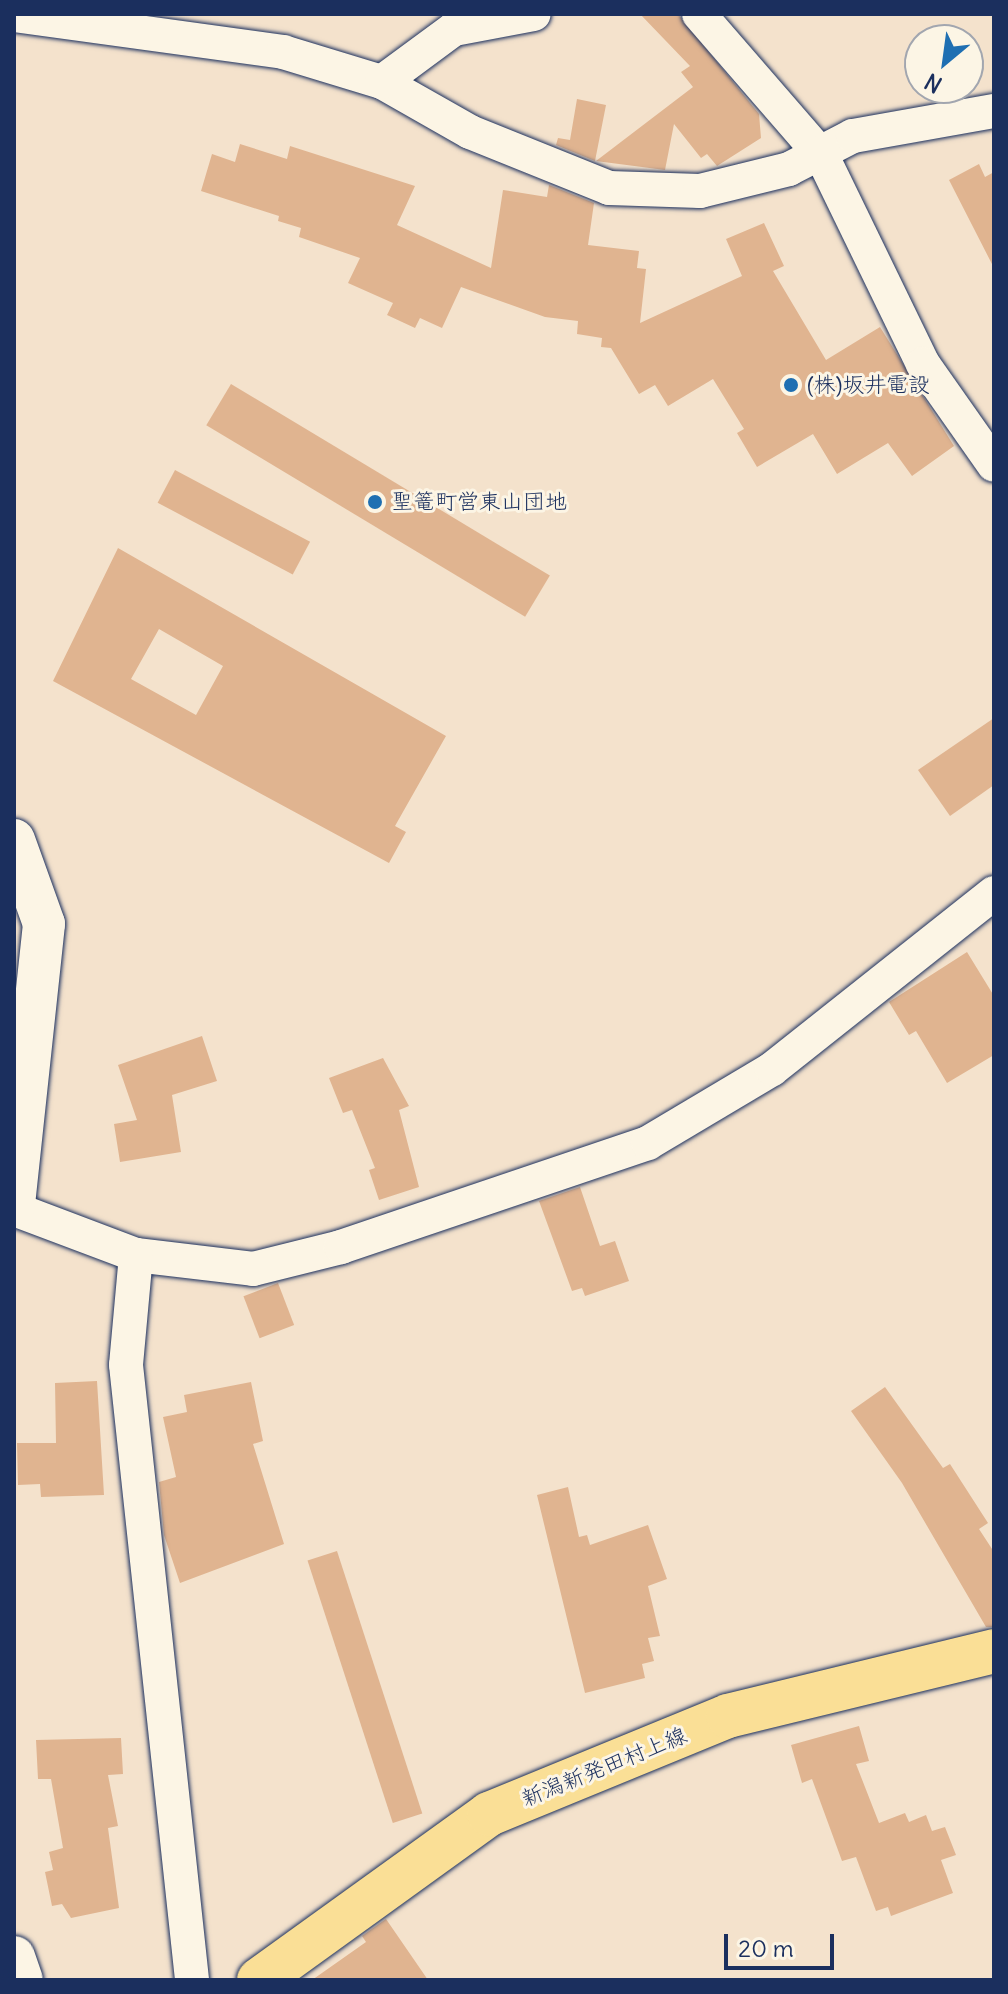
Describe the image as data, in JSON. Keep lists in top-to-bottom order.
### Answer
{
  "streets": {
    "main road": ["新潟新発田村上線"]
  },
  "places": ["(株)坂井電設", "聖篭町営東山団地"],
  "scale_bar": "20 m",
  "north": "bottom left"
}
